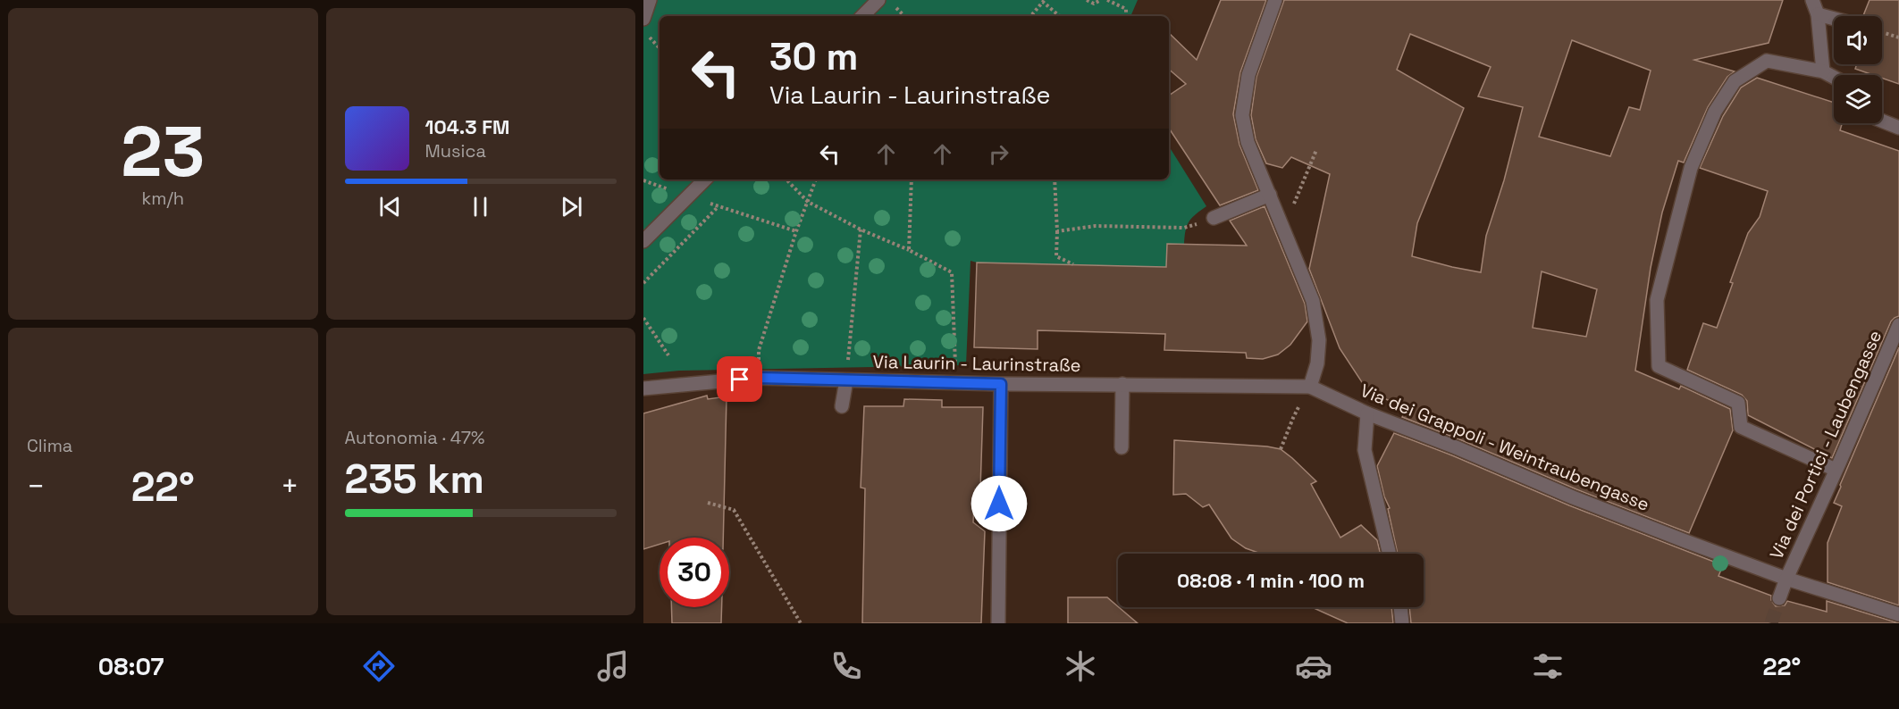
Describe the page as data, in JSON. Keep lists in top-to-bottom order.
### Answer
{
  "streets": {
    "street": ["Via Laurin - Laurinstraße", "Via dei Portici - Laubengasse", "Via dei Grappoli - Weintraubengasse"]
  },
  "crossings": [
    ["Via Laurin - Laurinstraße", "Via dei Grappoli - Weintraubengasse"],
    ["Via dei Portici - Laubengasse", "Via dei Grappoli - Weintraubengasse"]
  ],
  "page": {
    "tile": [
      ["23", "km/h"],
      "Clima",
      ["Autonomia · 47%", "235 km"]
    ],
    "turn": ["30 m", "Via Laurin - Laurinstraße"],
    "song": ["104.3 FM", "Musica"],
    "heat": ["−", "22°", "+"],
    "limit": "30",
    "trip": "08:08 · 1 min · 100 m",
    "tabs": ["08:07", "22°"]
  }
}
